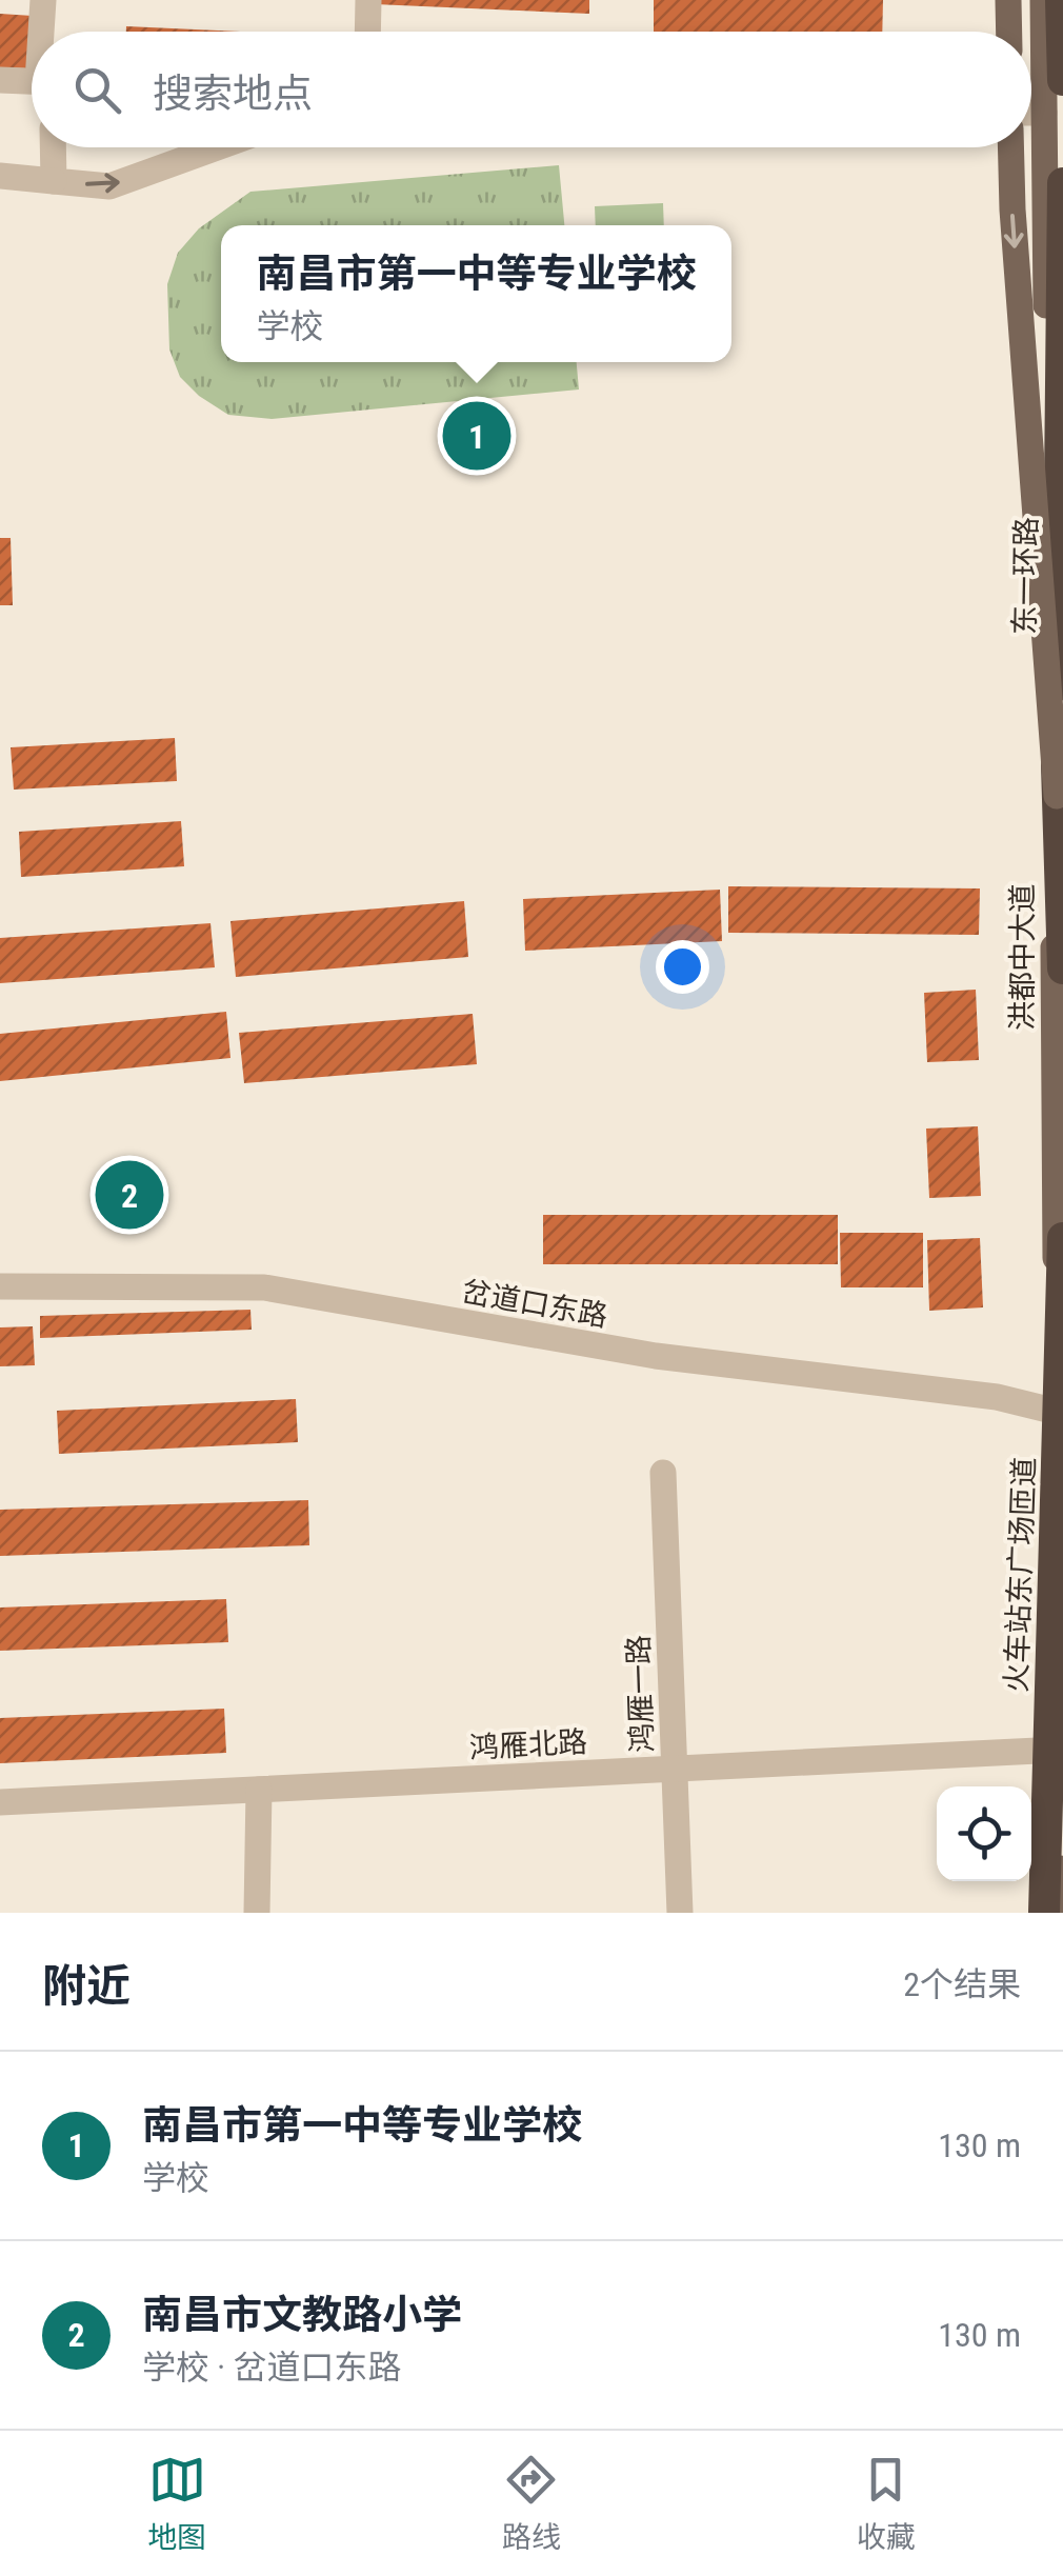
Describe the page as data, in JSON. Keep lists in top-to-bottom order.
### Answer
{
  "streets": {
    "highway": ["东一环路", "火车站东广场匝道"],
    "main road": ["洪都中大道"],
    "street": ["岔道口东路", "鸿雁一路", "鸿雁北路"]
  },
  "crossings": [
    ["洪都中大道", "岔道口东路"],
    ["洪都中大道", "鸿雁北路"],
    ["鸿雁一路", "鸿雁北路"]
  ],
  "page": {
    "search": "搜索地点",
    "popup": ["南昌市第一中等专业学校", "学校"],
    "pins": ["1", "2"],
    "heading": ["附近", "2个结果"],
    "list": [
      {
        "mark": "1",
        "name": "南昌市第一中等专业学校",
        "note": "学校",
        "value": "130 m"
      },
      {
        "mark": "2",
        "name": "南昌市文教路小学",
        "note": "学校 · 岔道口东路",
        "value": "130 m"
      }
    ],
    "nav": ["地图", "路线", "收藏"]
  }
}
